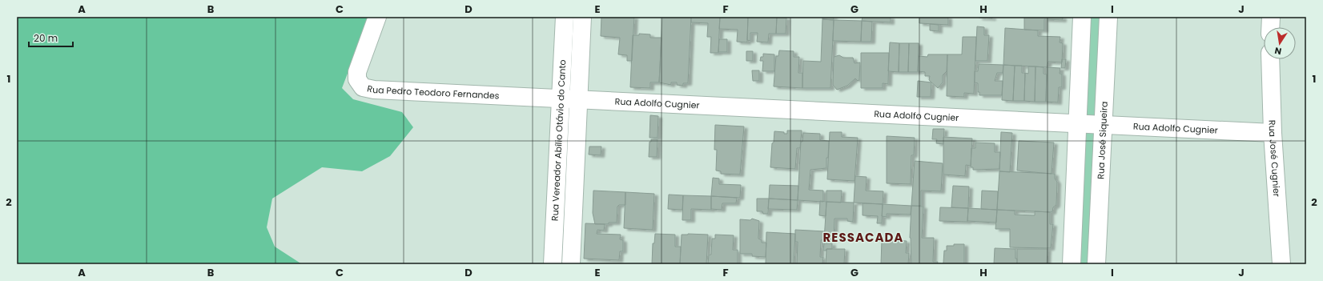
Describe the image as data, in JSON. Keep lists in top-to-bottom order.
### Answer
{
  "streets": {
    "street": [
      "Rua Pedro Teodoro Fernandes",
      "Rua Adolfo Cugnier",
      "Rua Vereador Abílio Otávio do Canto",
      "Rua José Siqueira",
      "Rua José Cugnier"
    ]
  },
  "crossings": [
    ["Rua Pedro Teodoro Fernandes", "Rua Adolfo Cugnier"],
    ["Rua Pedro Teodoro Fernandes", "Rua Vereador Abílio Otávio do Canto"],
    ["Rua Adolfo Cugnier", "Rua Vereador Abílio Otávio do Canto"],
    ["Rua Adolfo Cugnier", "Rua José Siqueira"],
    ["Rua Adolfo Cugnier", "Rua José Cugnier"]
  ],
  "districts": ["RESSACADA"],
  "scale_bar": "20 m",
  "north": "bottom",
  "grid": {
    "columns": [
      "A",
      "B",
      "C",
      "D",
      "E",
      "F",
      "G",
      "H",
      "I",
      "J"
    ],
    "rows": ["1", "2"]
  }
}
